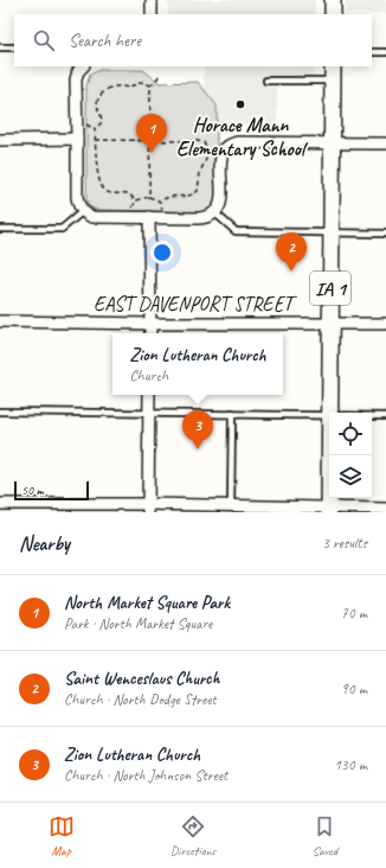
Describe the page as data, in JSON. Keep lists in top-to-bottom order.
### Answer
{
  "streets": {
    "main road": ["IA 1"],
    "street": ["EAST DAVENPORT STREET"]
  },
  "crossings": [
    ["IA 1", "EAST DAVENPORT STREET"]
  ],
  "places": ["Horace Mann Elementary School"],
  "scale_bar": "50 m",
  "page": {
    "search": "Search here",
    "pins": ["1", "2", "3"],
    "popup": ["Zion Lutheran Church", "Church"],
    "scale": "50 m",
    "heading": ["Nearby", "3 results"],
    "list": [
      {
        "mark": "1",
        "name": "North Market Square Park",
        "note": "Park · North Market Square",
        "value": "70 m"
      },
      {
        "mark": "2",
        "name": "Saint Wenceslaus Church",
        "note": "Church · North Dodge Street",
        "value": "90 m"
      },
      {
        "mark": "3",
        "name": "Zion Lutheran Church",
        "note": "Church · North Johnson Street",
        "value": "130 m"
      }
    ],
    "nav": ["Map", "Directions", "Saved"]
  }
}
